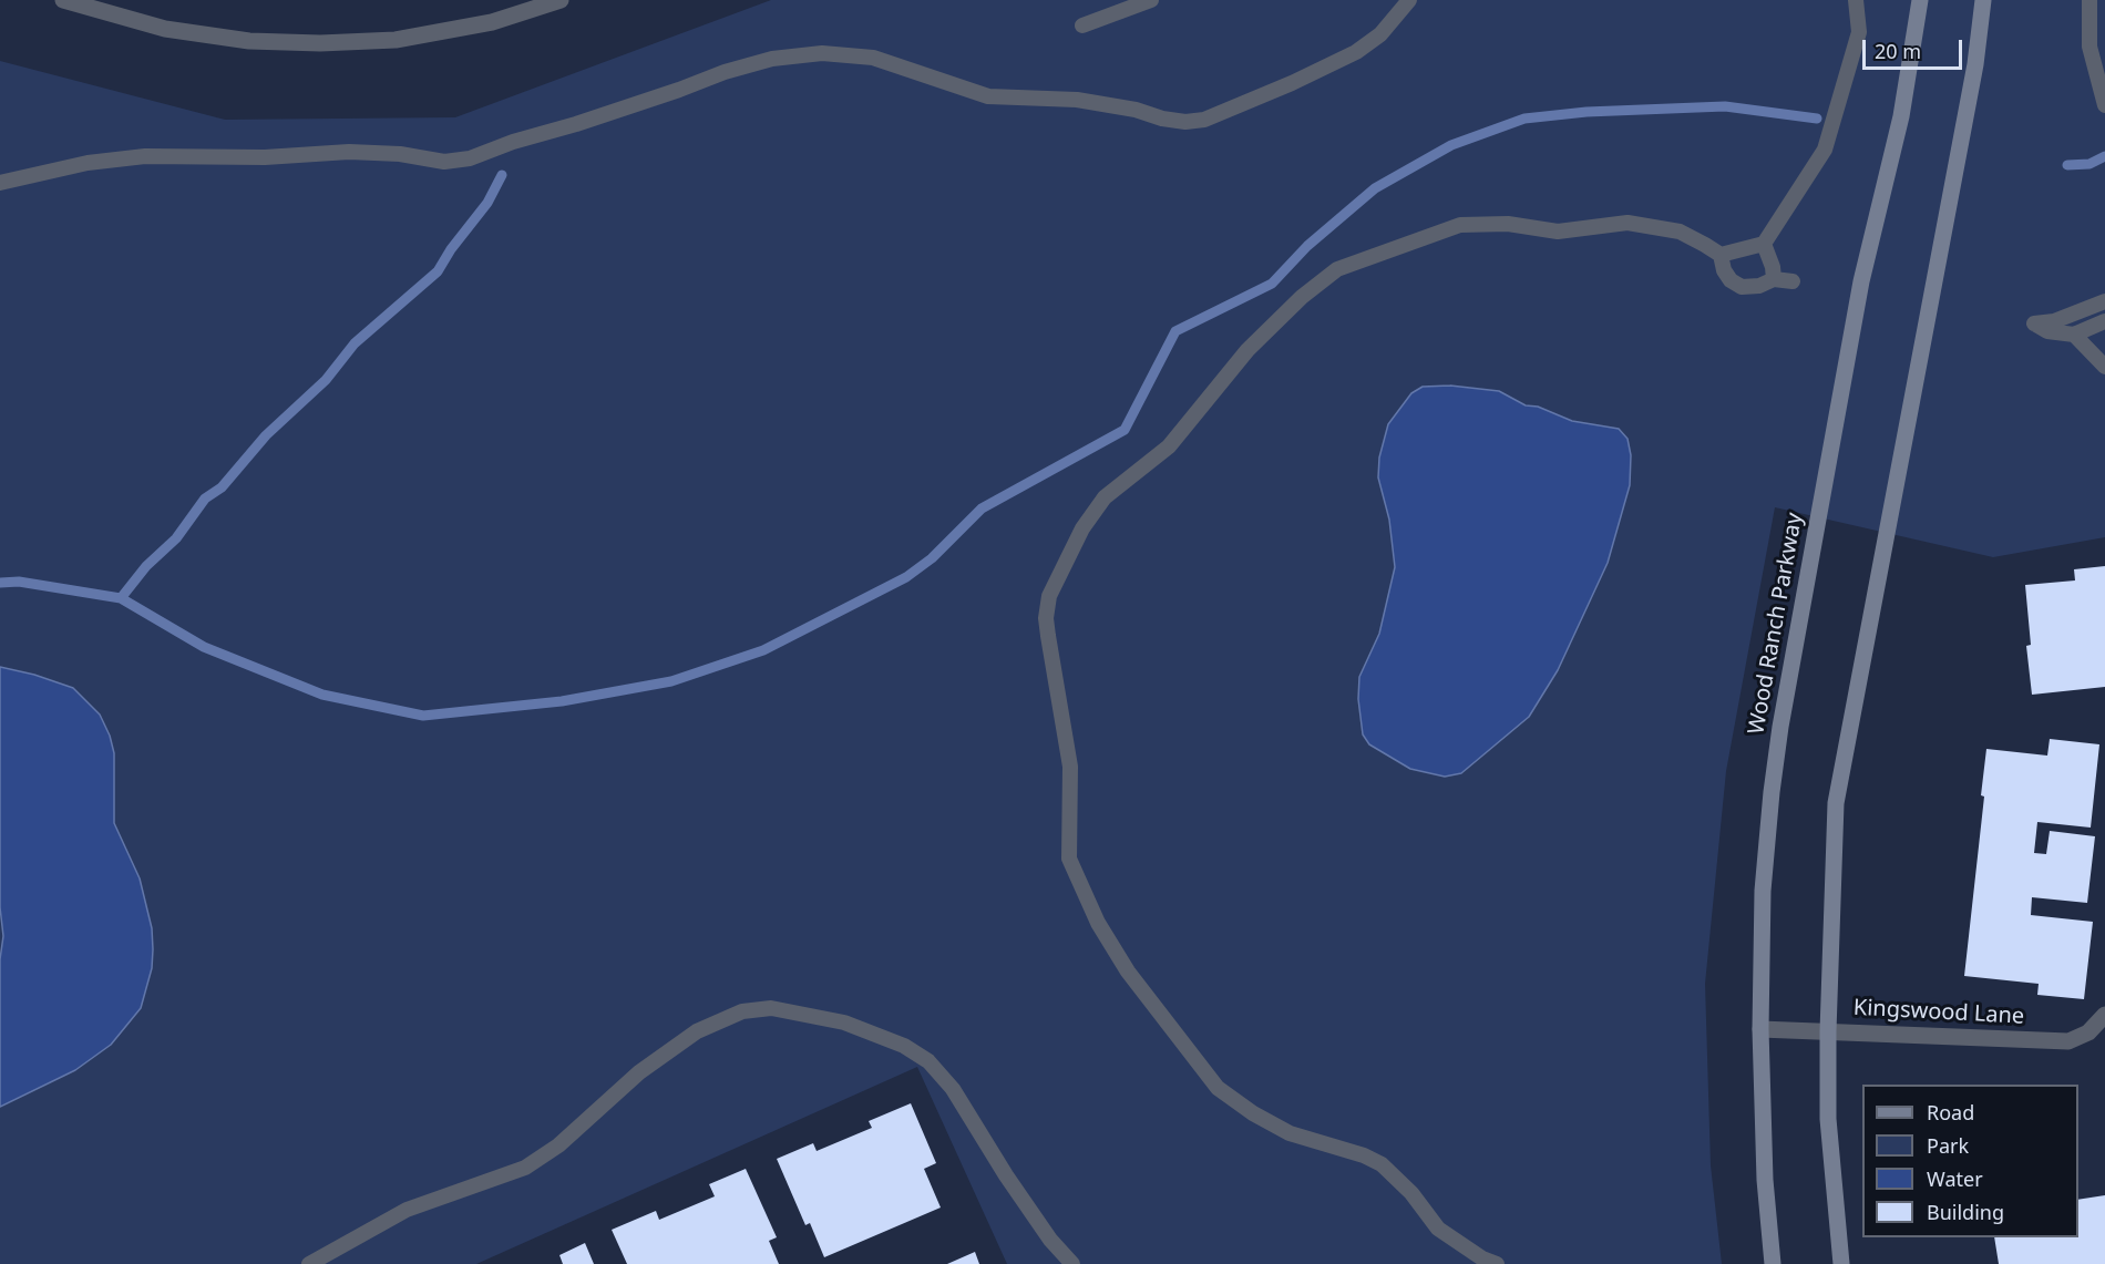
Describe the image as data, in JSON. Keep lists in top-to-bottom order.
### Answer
{
  "streets": {
    "main road": ["Wood Ranch Parkway"],
    "street": ["Kingswood Lane"]
  },
  "crossings": [
    ["Wood Ranch Parkway", "Kingswood Lane"]
  ],
  "legend": [
    "Road",
    "Park",
    "Water",
    "Building"
  ],
  "scale_bar": "20 m"
}
